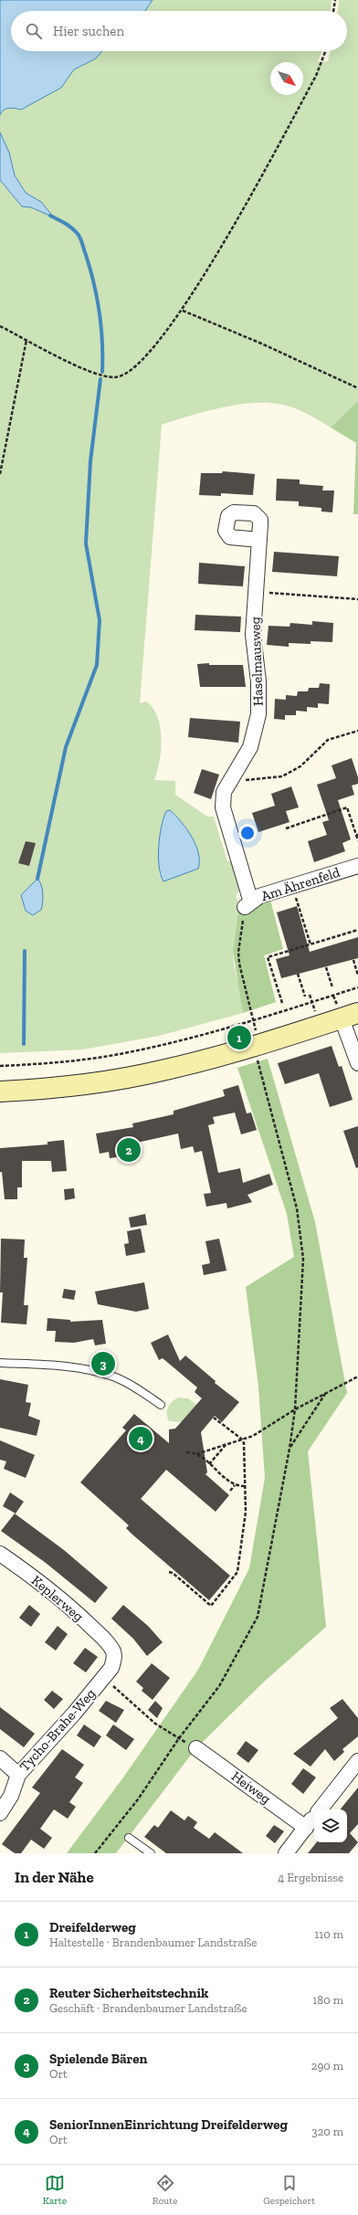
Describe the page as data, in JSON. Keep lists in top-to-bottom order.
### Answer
{
  "streets": {
    "street": [
      "Haselmausweg",
      "Am Ährenfeld",
      "Keplerweg",
      "Tycho-Brahe-Weg",
      "Heiweg"
    ]
  },
  "crossings": [
    ["Haselmausweg", "Am Ährenfeld"],
    ["Keplerweg", "Tycho-Brahe-Weg"]
  ],
  "north": "bottom right",
  "page": {
    "search": "Hier suchen",
    "pins": [
      "1",
      "2",
      "3",
      "4"
    ],
    "heading": ["In der Nähe", "4 Ergebnisse"],
    "list": [
      {
        "mark": "1",
        "name": "Dreifelderweg",
        "note": "Haltestelle · Brandenbaumer Landstraße",
        "value": "110 m"
      },
      {
        "mark": "2",
        "name": "Reuter Sicherheitstechnik",
        "note": "Geschäft · Brandenbaumer Landstraße",
        "value": "180 m"
      },
      {
        "mark": "3",
        "name": "Spielende Bären",
        "note": "Ort",
        "value": "290 m"
      },
      {
        "mark": "4",
        "name": "SeniorInnenEinrichtung Dreifelderweg",
        "note": "Ort",
        "value": "320 m"
      }
    ],
    "nav": ["Karte", "Route", "Gespeichert"]
  }
}
